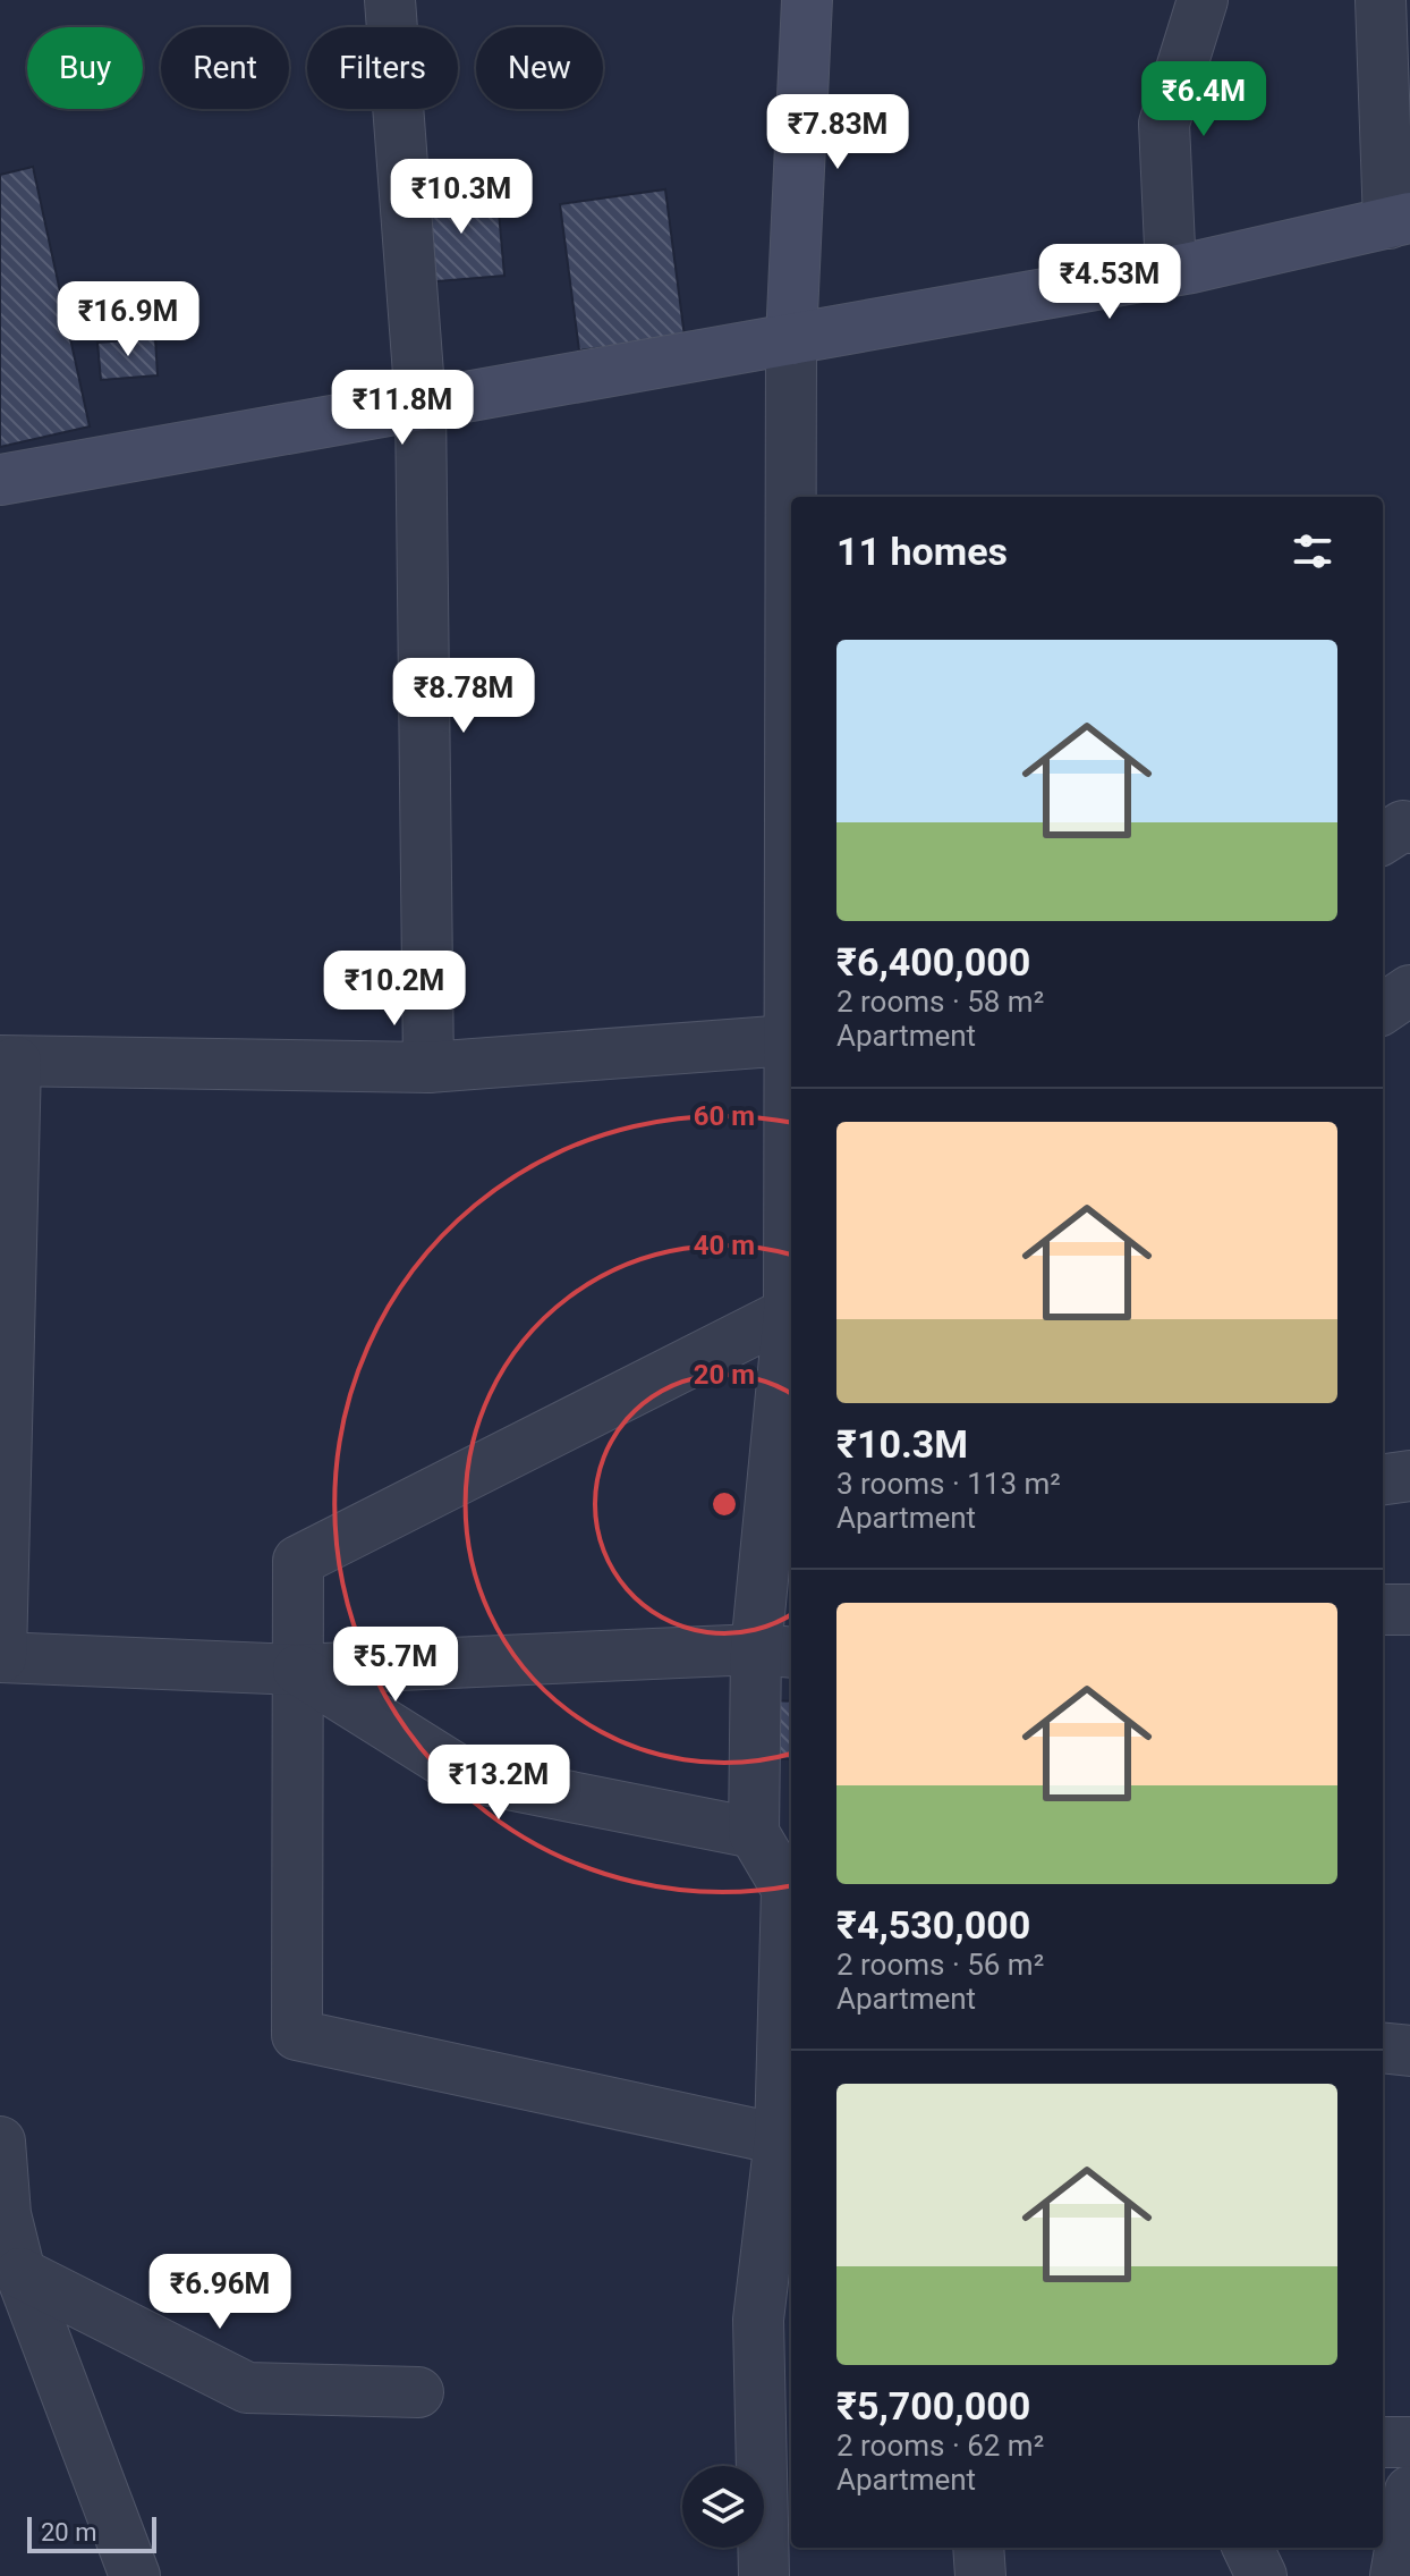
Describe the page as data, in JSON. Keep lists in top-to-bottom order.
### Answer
{
  "scale_bar": "20 m",
  "page": {
    "chip": [
      "Buy",
      "Rent",
      "Filters",
      "New"
    ],
    "price": [
      "₹6.4M",
      "₹7.83M",
      "₹10.3M",
      "₹4.53M",
      "₹16.9M",
      "₹11.8M",
      "₹8.78M",
      "₹10.2M",
      "₹5.7M",
      "₹13.2M",
      "₹6.96M"
    ],
    "heading": "11 homes",
    "list": [
      {
        "name": "₹6,400,000",
        "note": "2 rooms · 58 m² · Apartment"
      },
      {
        "name": "₹10.3M",
        "note": "3 rooms · 113 m² · Apartment"
      },
      {
        "name": "₹4,530,000",
        "note": "2 rooms · 56 m² · Apartment"
      },
      {
        "name": "₹5,700,000",
        "note": "2 rooms · 62 m² · Apartment"
      }
    ],
    "scale": "20 m"
  },
  "rings": ["60 m", "40 m", "20 m"]
}
